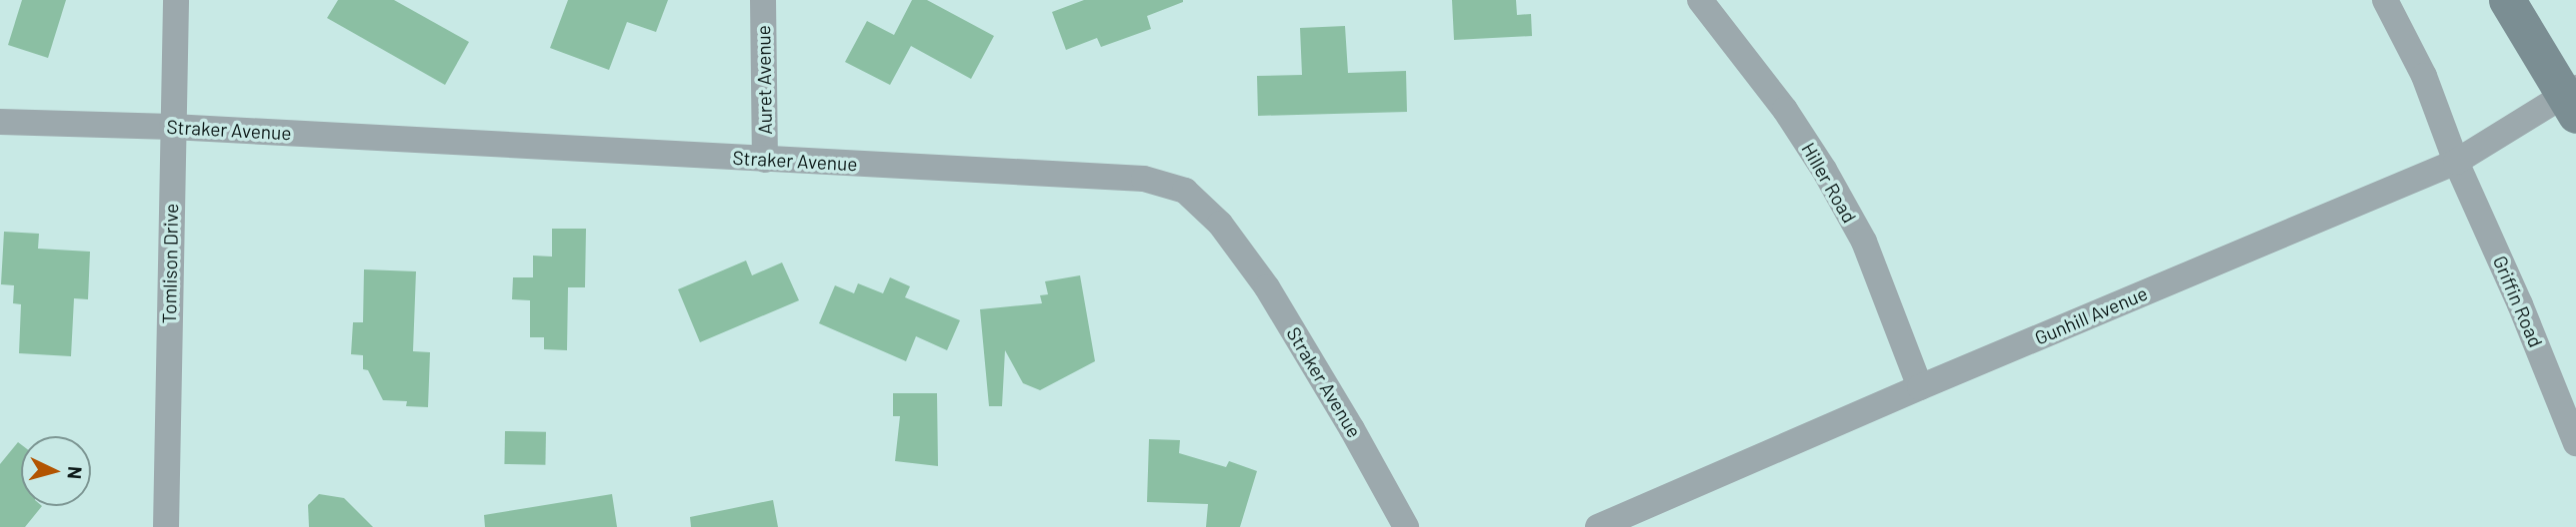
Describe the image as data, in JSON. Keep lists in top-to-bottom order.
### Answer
{
  "streets": {
    "street": [
      "Auret Avenue",
      "Straker Avenue",
      "Hiller Road",
      "Tomlison Drive",
      "Griffin Road",
      "Gunhill Avenue"
    ]
  },
  "crossings": [
    ["Auret Avenue", "Straker Avenue"],
    ["Straker Avenue", "Tomlison Drive"],
    ["Hiller Road", "Gunhill Avenue"],
    ["Griffin Road", "Gunhill Avenue"]
  ],
  "north": "right"
}
